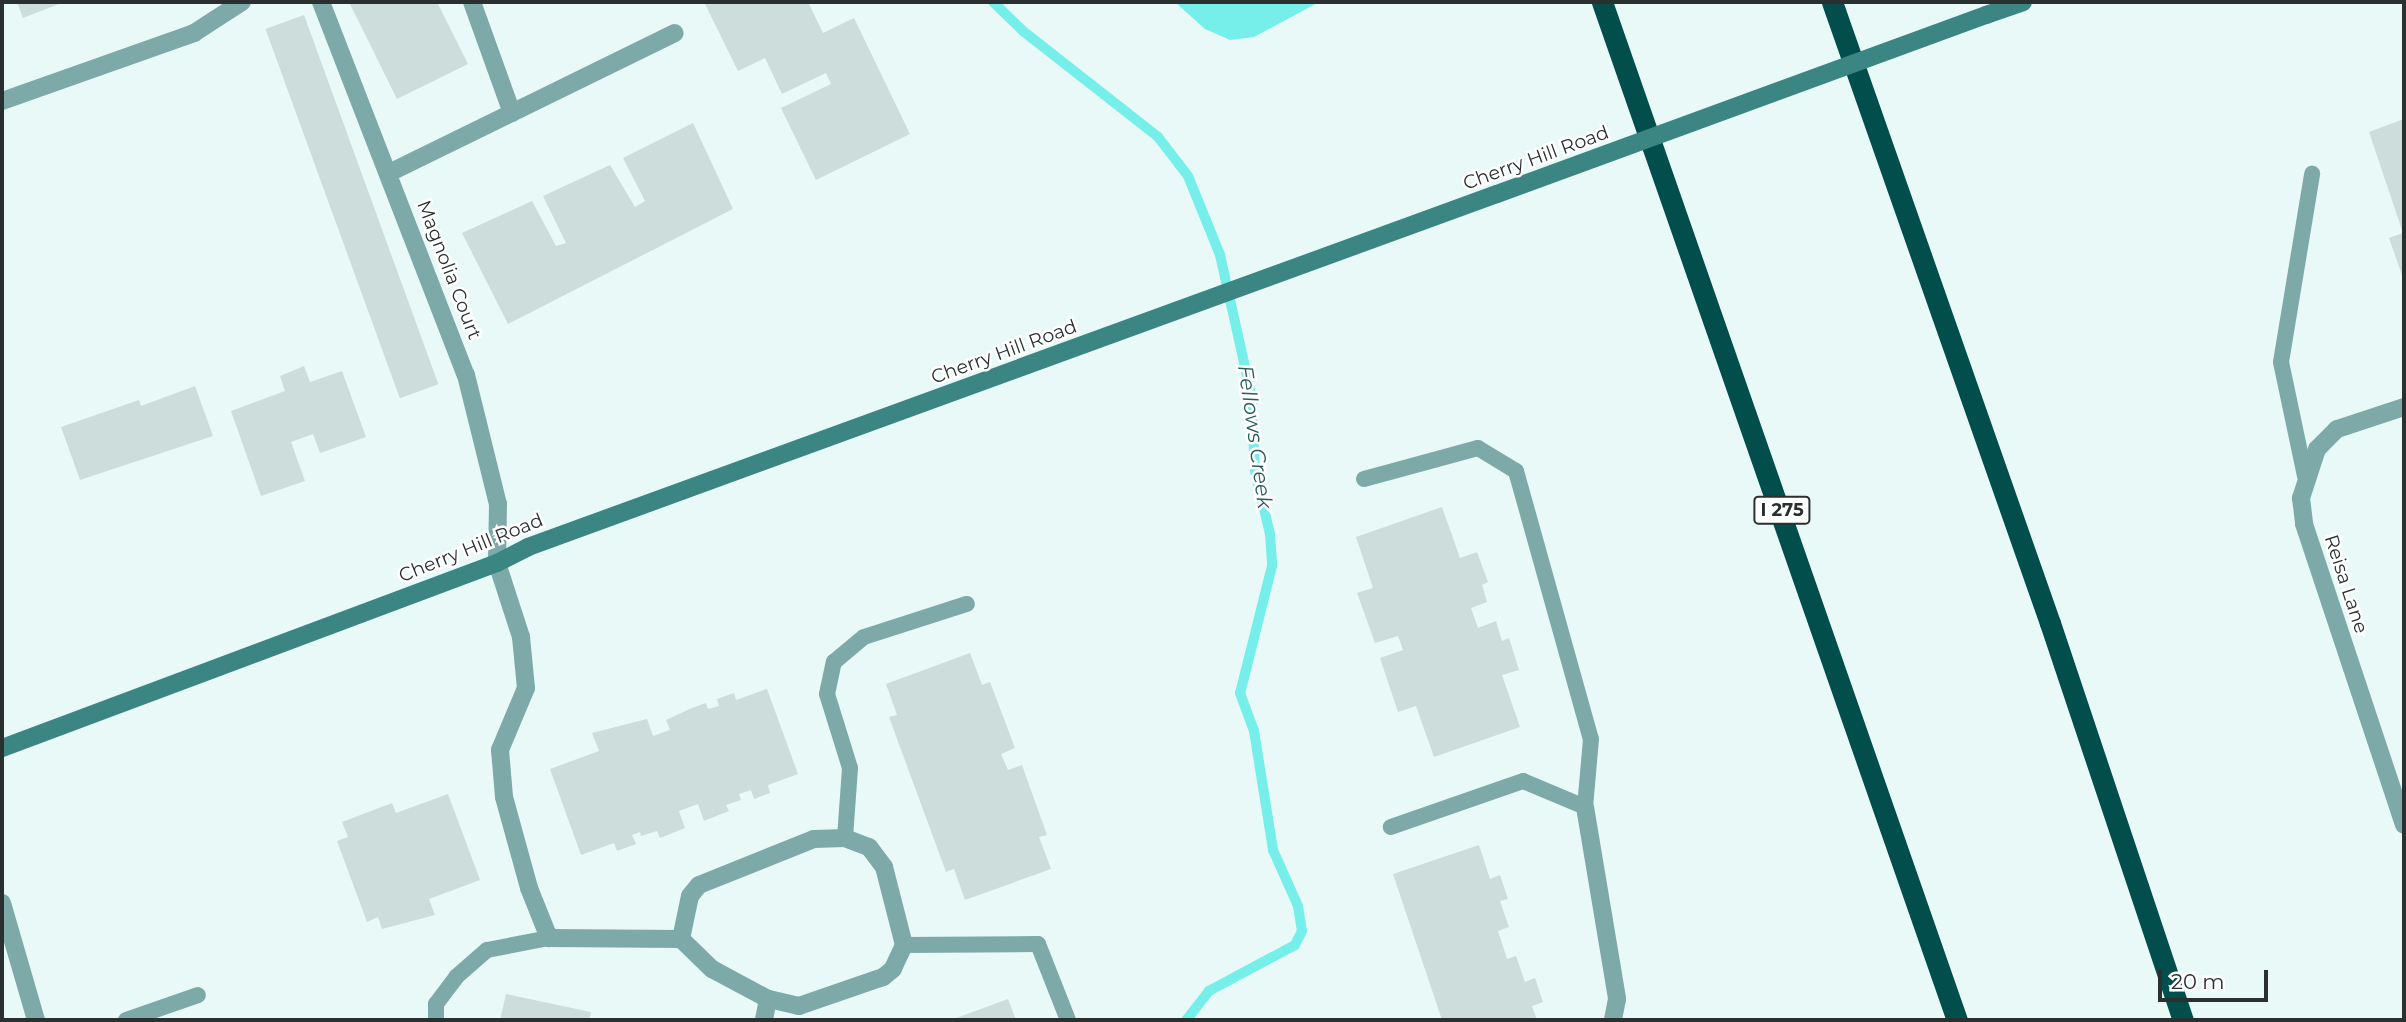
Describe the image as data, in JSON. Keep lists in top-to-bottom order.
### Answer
{
  "streets": {
    "highway": ["I 275"],
    "main road": ["Cherry Hill Road"],
    "street": ["Magnolia Court", "Reisa Lane"]
  },
  "crossings": [
    ["Cherry Hill Road", "Magnolia Court"]
  ],
  "water": ["Fellows Creek"],
  "scale_bar": "20 m"
}
